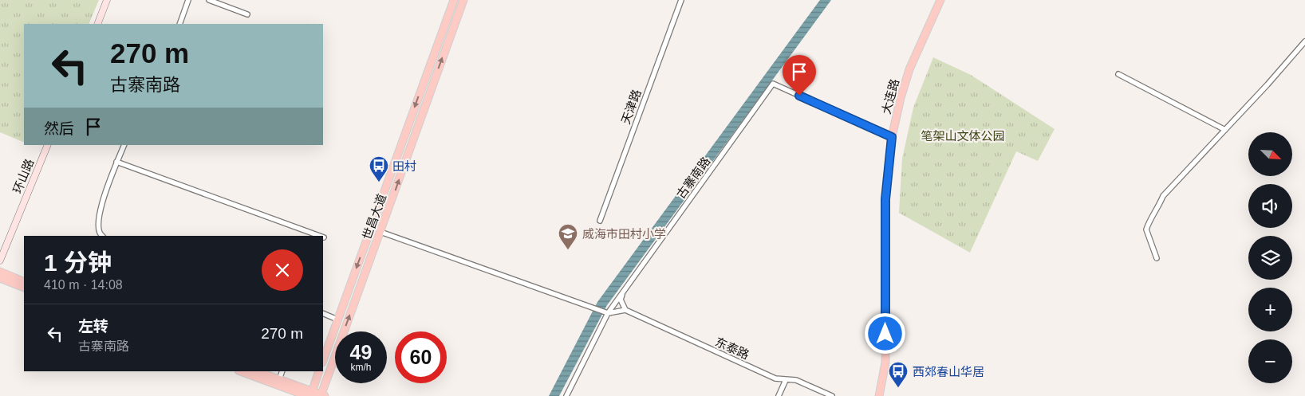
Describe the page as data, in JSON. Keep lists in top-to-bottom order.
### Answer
{
  "streets": {
    "main road": ["大连路", "环山路", "世昌大道"],
    "street": ["天津路", "古寨南路", "东泰路"]
  },
  "crossings": [
    ["大连路", "古寨南路"]
  ],
  "parks": ["笔架山文体公园"],
  "places": {
    "bus stop": ["田村", "西郊春山华居"],
    "school or university": ["威海市田村小学"]
  },
  "north": "bottom right",
  "page": {
    "turn": ["270 m", "古寨南路"],
    "then": "然后",
    "map_buttons": ["+", "−"],
    "heading": ["1 分钟", "410 m · 14:08"],
    "list": [
      {
        "name": "左转",
        "note": "古寨南路",
        "value": "270 m"
      }
    ],
    "speed": "49 km/h",
    "limit": "60"
  }
}
